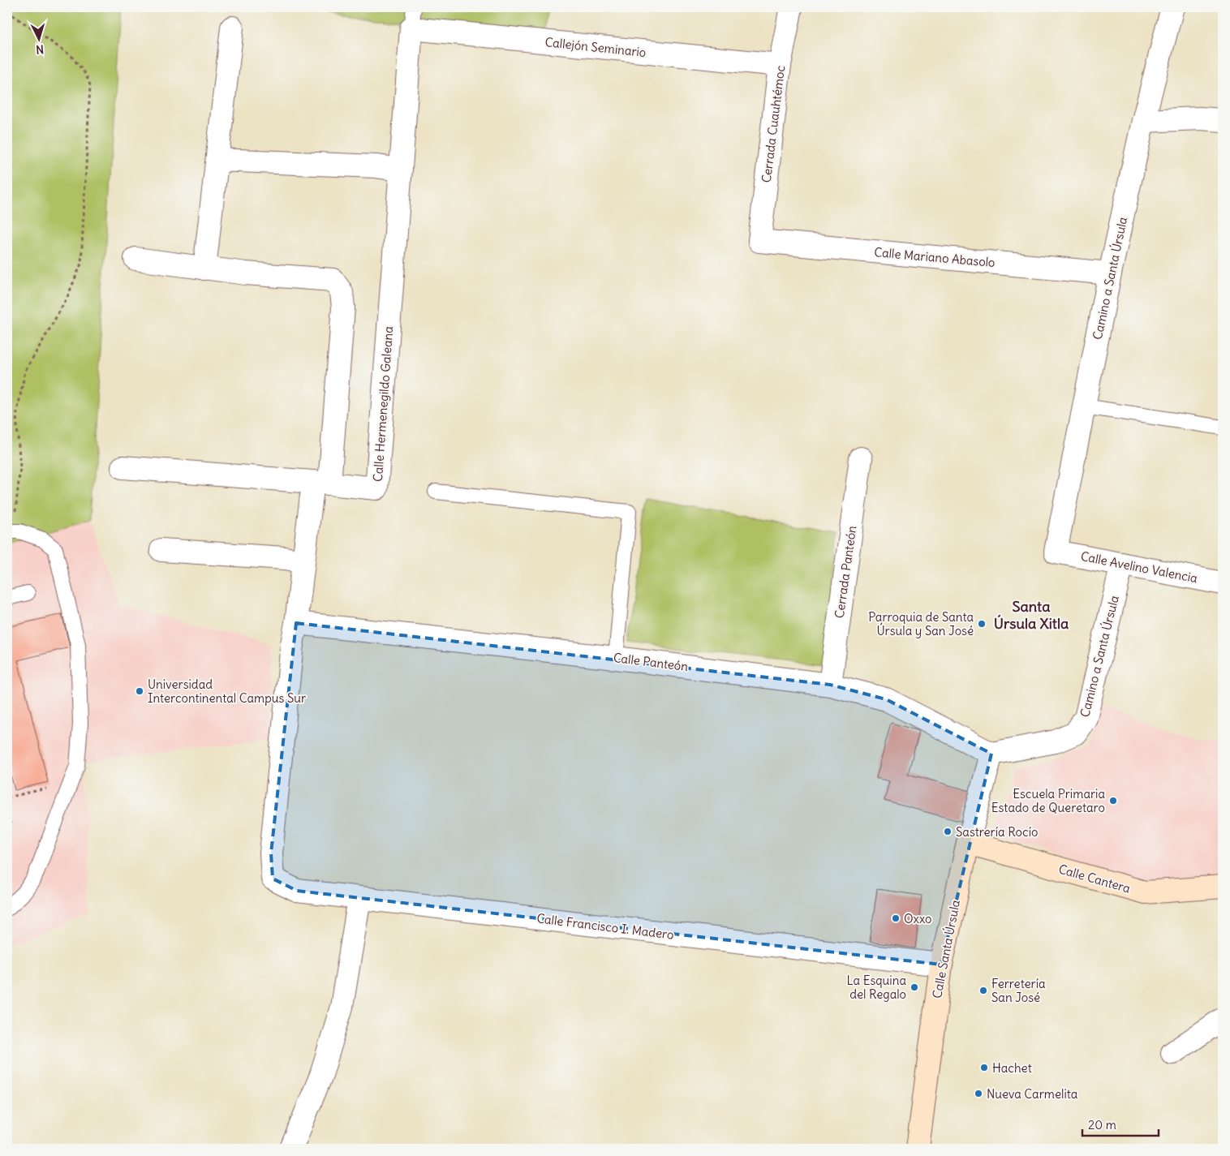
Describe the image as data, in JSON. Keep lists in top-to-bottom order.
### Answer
{
  "streets": {
    "street": [
      "Callejón Seminario",
      "Cerrada Cuauhtémoc",
      "Calle Mariano Abasolo",
      "Camino a Santa Úrsula",
      "Calle Hermenegildo Galeana",
      "Calle Avelino Valencia",
      "Cerrada Panteón",
      "Calle Panteón",
      "Calle Cantera",
      "Calle Francisco I. Madero",
      "Calle Santa Úrsula"
    ]
  },
  "crossings": [
    ["Callejón Seminario", "Cerrada Cuauhtémoc"],
    ["Callejón Seminario", "Calle Hermenegildo Galeana"],
    ["Cerrada Cuauhtémoc", "Calle Mariano Abasolo"],
    ["Calle Mariano Abasolo", "Camino a Santa Úrsula"],
    ["Camino a Santa Úrsula", "Calle Avelino Valencia"],
    ["Camino a Santa Úrsula", "Calle Panteón"],
    ["Camino a Santa Úrsula", "Calle Santa Úrsula"],
    ["Cerrada Panteón", "Calle Panteón"],
    ["Calle Panteón", "Calle Francisco I. Madero"],
    ["Calle Panteón", "Calle Santa Úrsula"],
    ["Calle Cantera", "Calle Santa Úrsula"],
    ["Calle Francisco I. Madero", "Calle Santa Úrsula"]
  ],
  "districts": ["Santa Úrsula Xitla"],
  "places": [
    "Parroquia de Santa Úrsula y San José",
    "Universidad Intercontinental Campus Sur",
    "Escuela Primaria Estado de Queretaro",
    "Sastrería Rocío",
    "Oxxo",
    "La Esquina del Regalo",
    "Ferretería San José",
    "Hachet",
    "Nueva Carmelita"
  ],
  "scale_bar": "20 m",
  "north": "bottom"
}
